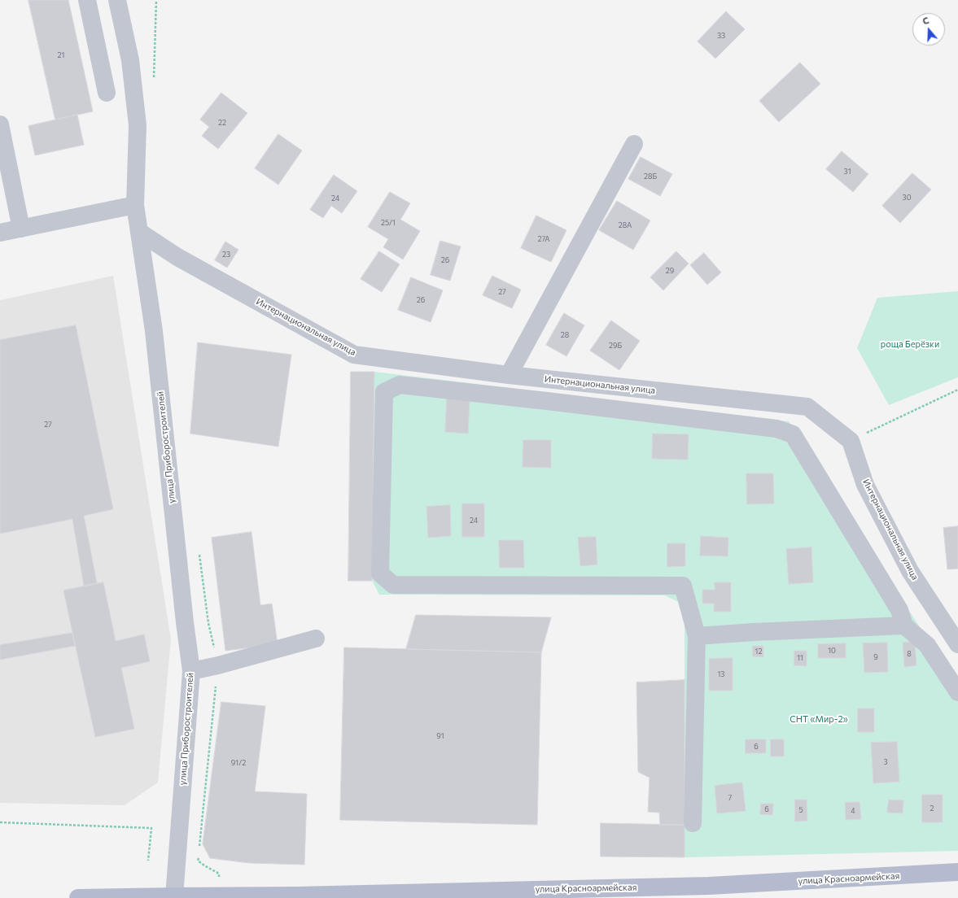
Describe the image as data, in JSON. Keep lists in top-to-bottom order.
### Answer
{
  "streets": {
    "main road": ["улица Красноармейская"],
    "street": ["Интернациональная улица", "улица Приборостроителей"]
  },
  "crossings": [
    ["Интернациональная улица", "улица Приборостроителей"],
    ["улица Приборостроителей", "улица Красноармейская"]
  ],
  "parks": ["роща Берёзки", "СНТ «Мир-2»"],
  "house_numbers": [
    "33",
    "21",
    "22",
    "31",
    "28Б",
    "30",
    "24",
    "25/1",
    "28А",
    "27А",
    "23",
    "26",
    "29",
    "27",
    "26",
    "28",
    "29Б",
    "27",
    "24",
    "10",
    "12",
    "8",
    "9",
    "11",
    "13",
    "91",
    "6",
    "3",
    "91/2",
    "7",
    "2",
    "6",
    "5",
    "4"
  ],
  "north": "top"
}
